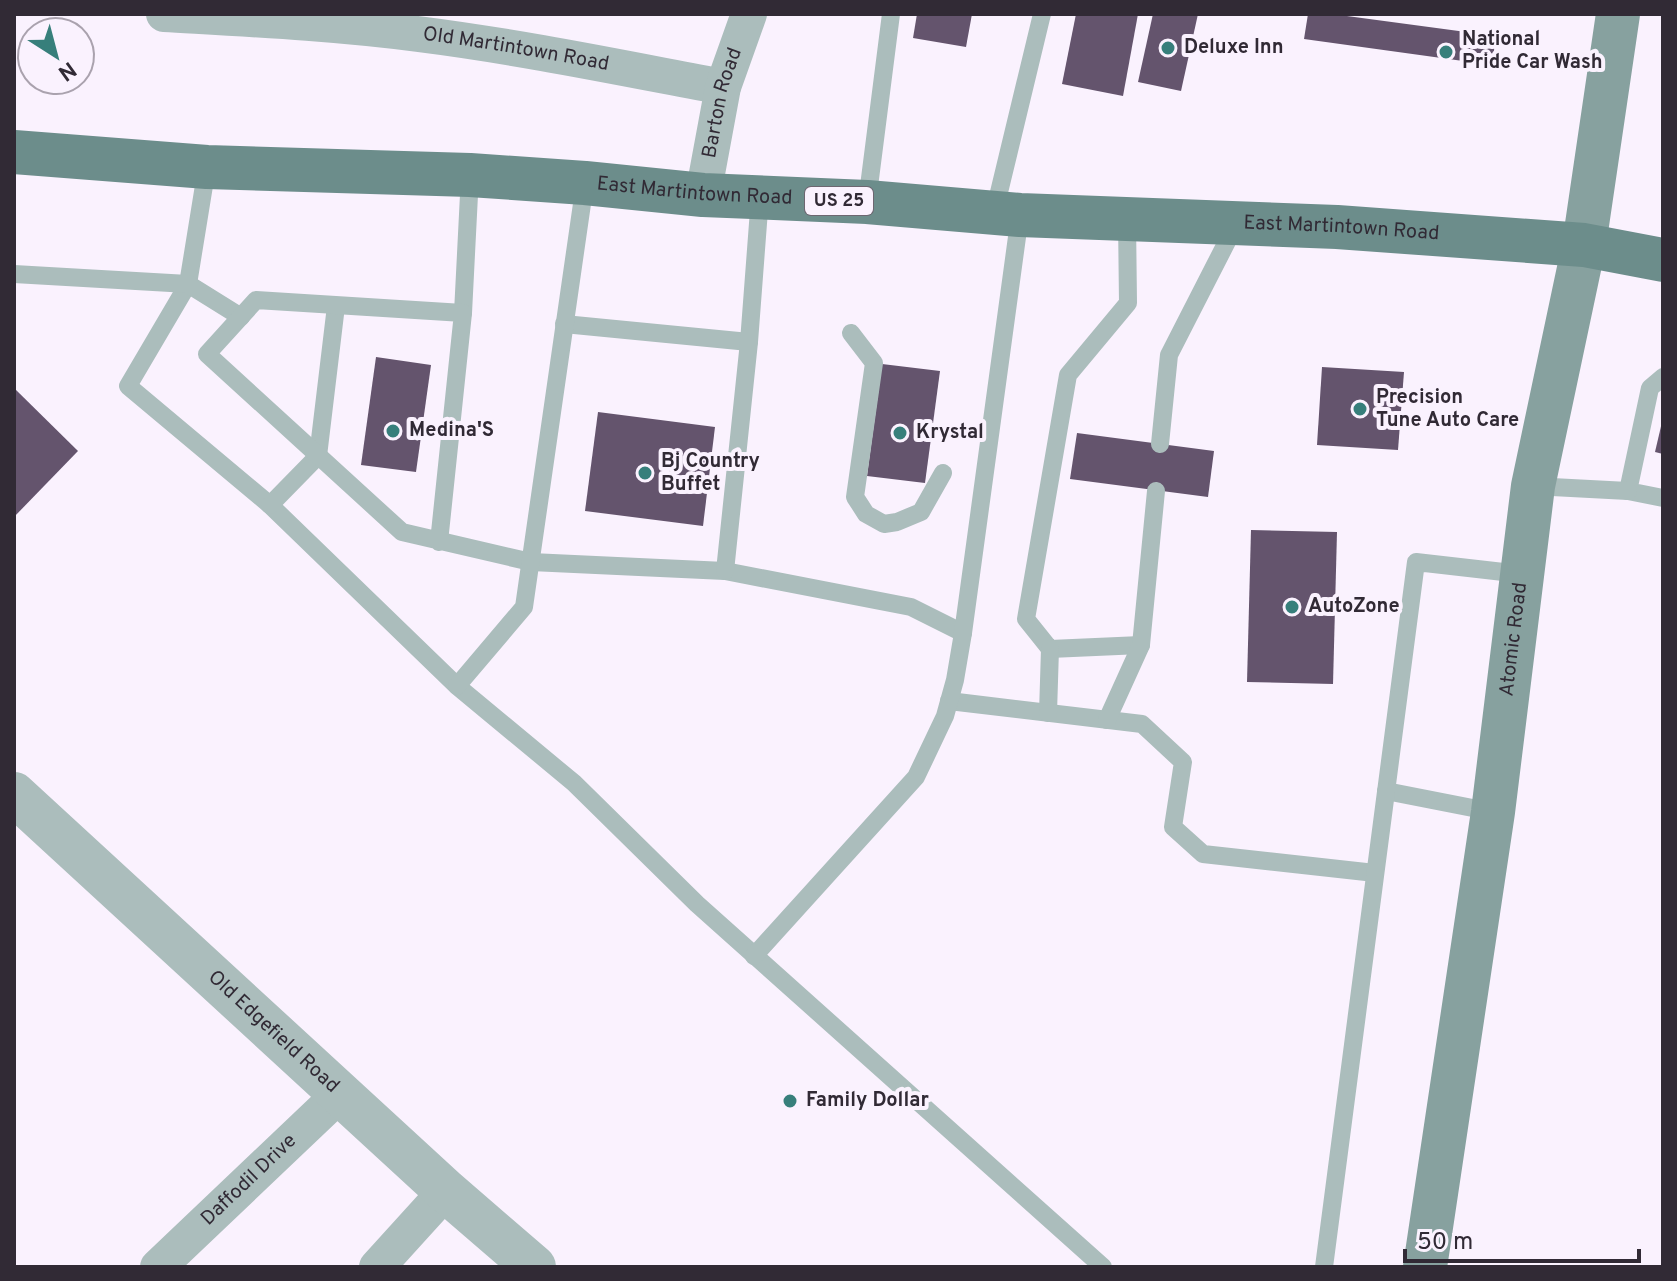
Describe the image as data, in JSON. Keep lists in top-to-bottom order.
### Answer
{
  "streets": {
    "main road": ["East Martintown Road", "US 25", "Atomic Road"],
    "street": [
      "Old Martintown Road",
      "Barton Road",
      "Old Edgefield Road",
      "Daffodil Drive"
    ]
  },
  "crossings": [
    ["Old Martintown Road", "Barton Road"],
    ["Barton Road", "East Martintown Road"],
    ["East Martintown Road", "Atomic Road"],
    ["Old Edgefield Road", "Daffodil Drive"]
  ],
  "places": [
    "Deluxe Inn",
    "National Pride Car Wash",
    "Precision Tune Auto Care",
    "Medina'S",
    "Krystal",
    "Bj Country Buffet",
    "AutoZone",
    "Family Dollar"
  ],
  "scale_bar": "50 m",
  "north": "bottom right"
}
